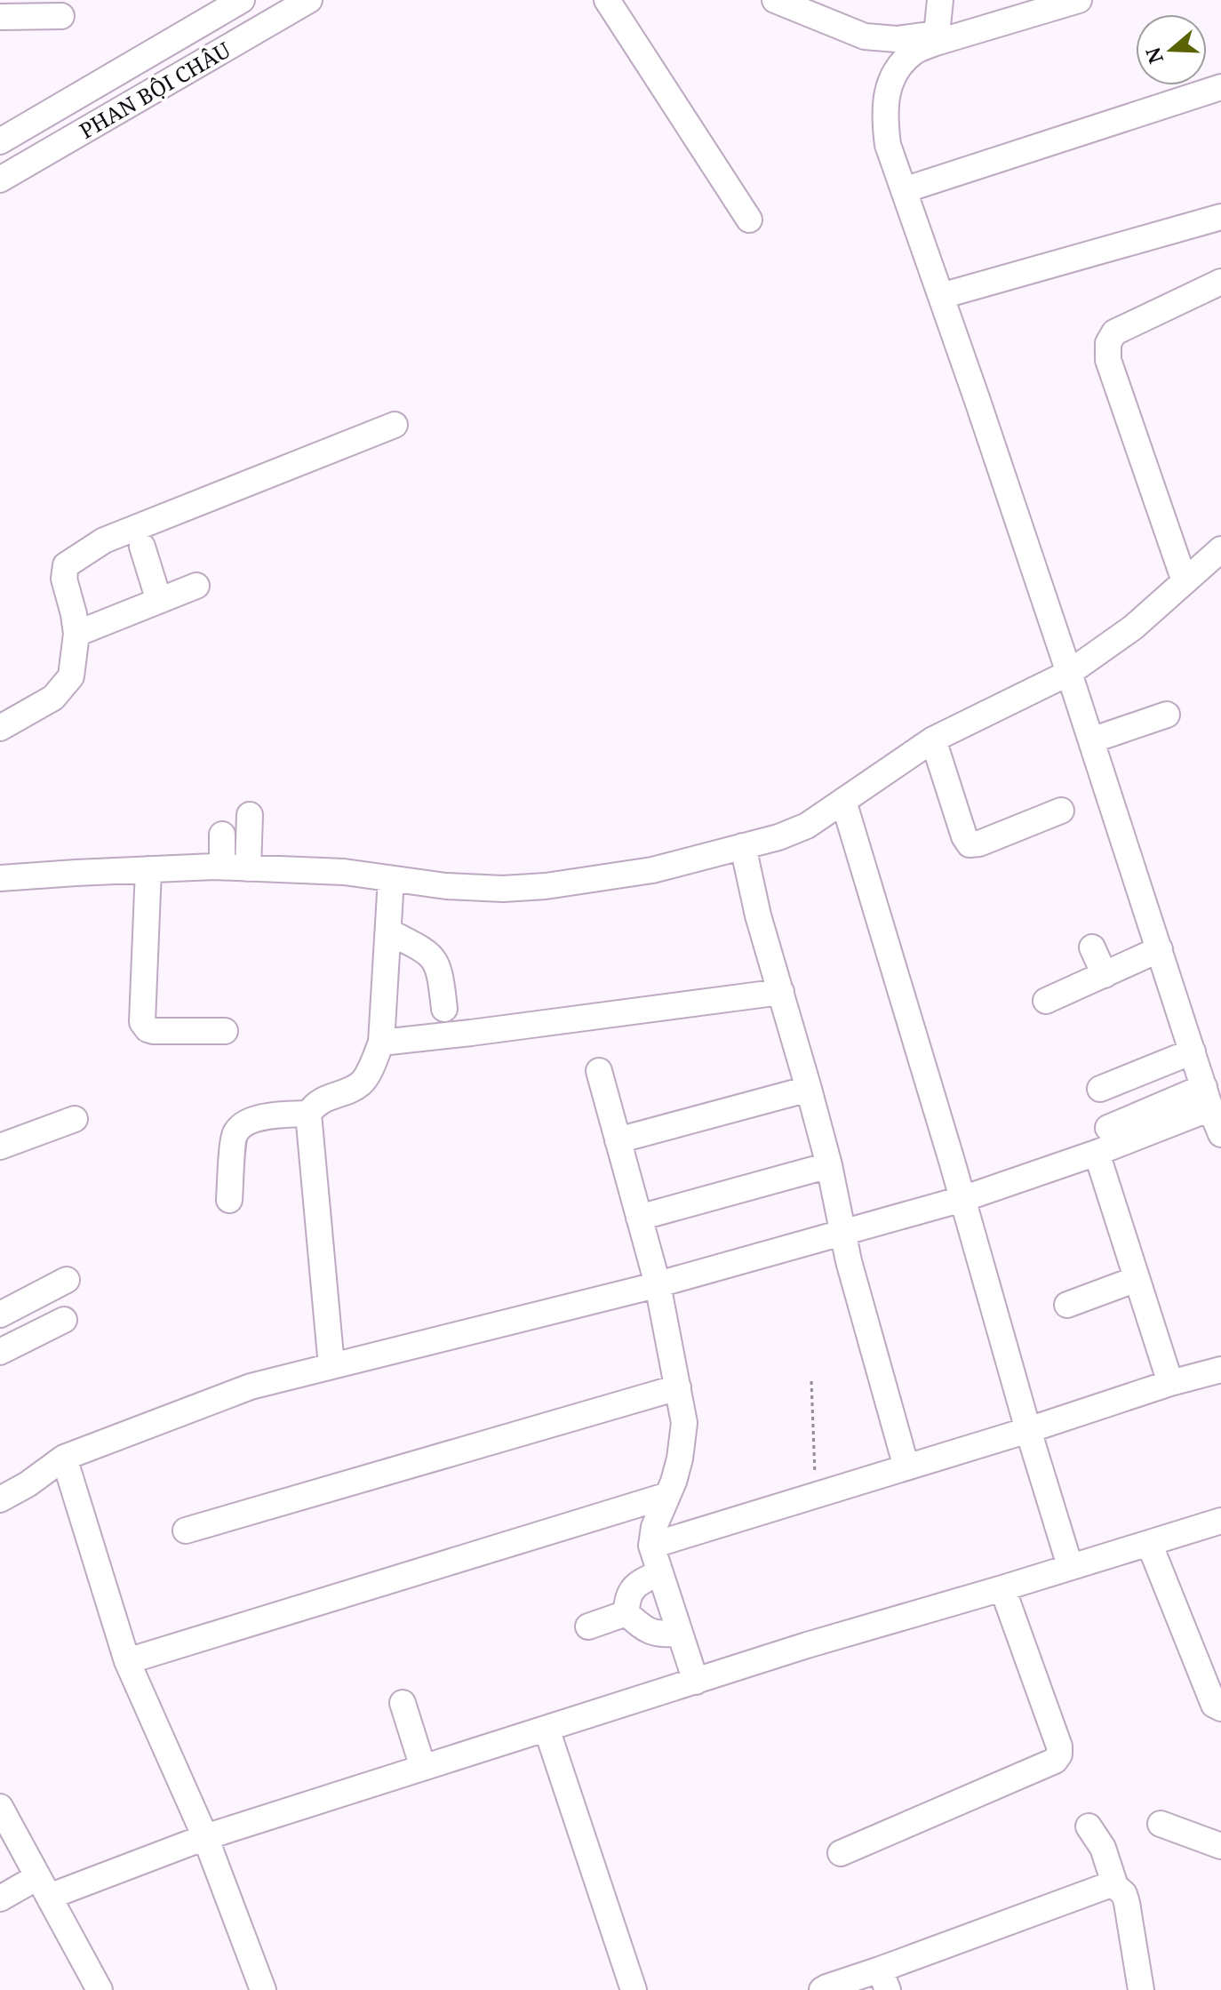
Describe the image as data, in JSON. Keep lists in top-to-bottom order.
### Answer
{
  "streets": {
    "street": ["PHAN BỘI CHÂU"]
  },
  "north": "left"
}
